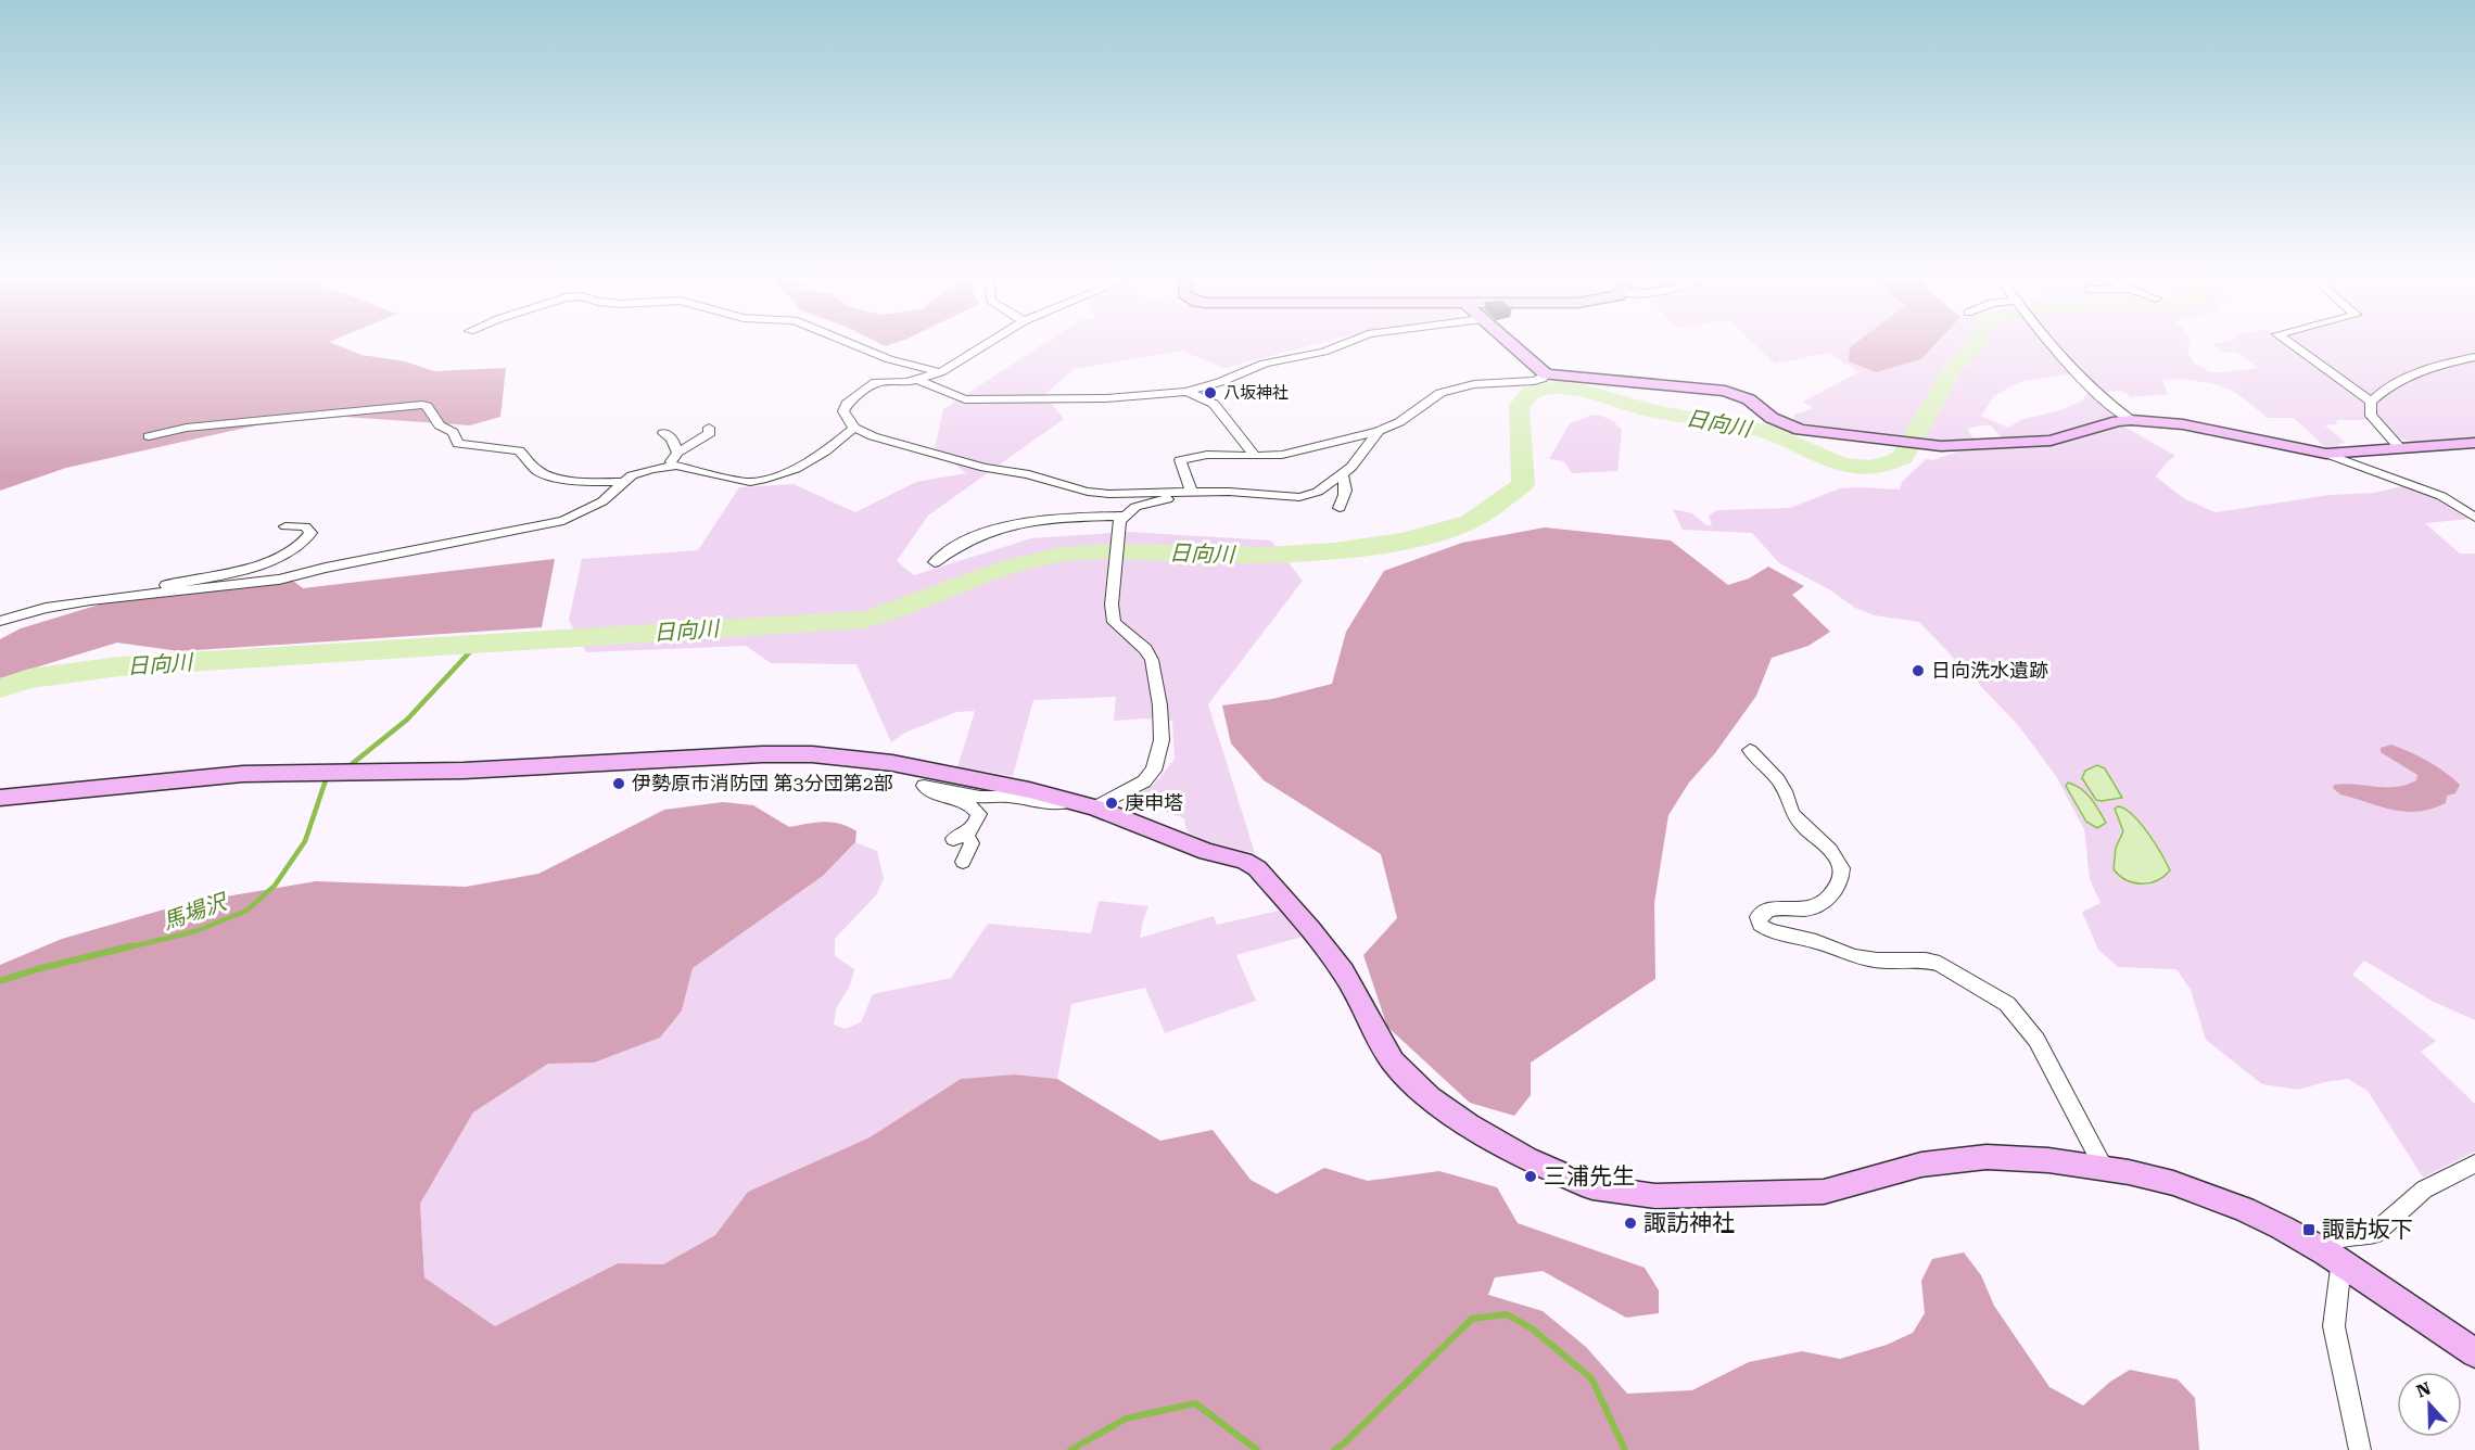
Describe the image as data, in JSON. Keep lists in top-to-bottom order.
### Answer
{
  "water": ["日向川", "馬場沢"],
  "places": {
    "other": [
      "八坂神社",
      "日向洗水遺跡",
      "伊勢原市消防団 第3分団第2部",
      "庚申塔",
      "三浦先生",
      "諏訪神社"
    ],
    "transit": ["諏訪坂下"]
  },
  "north": "top"
}
